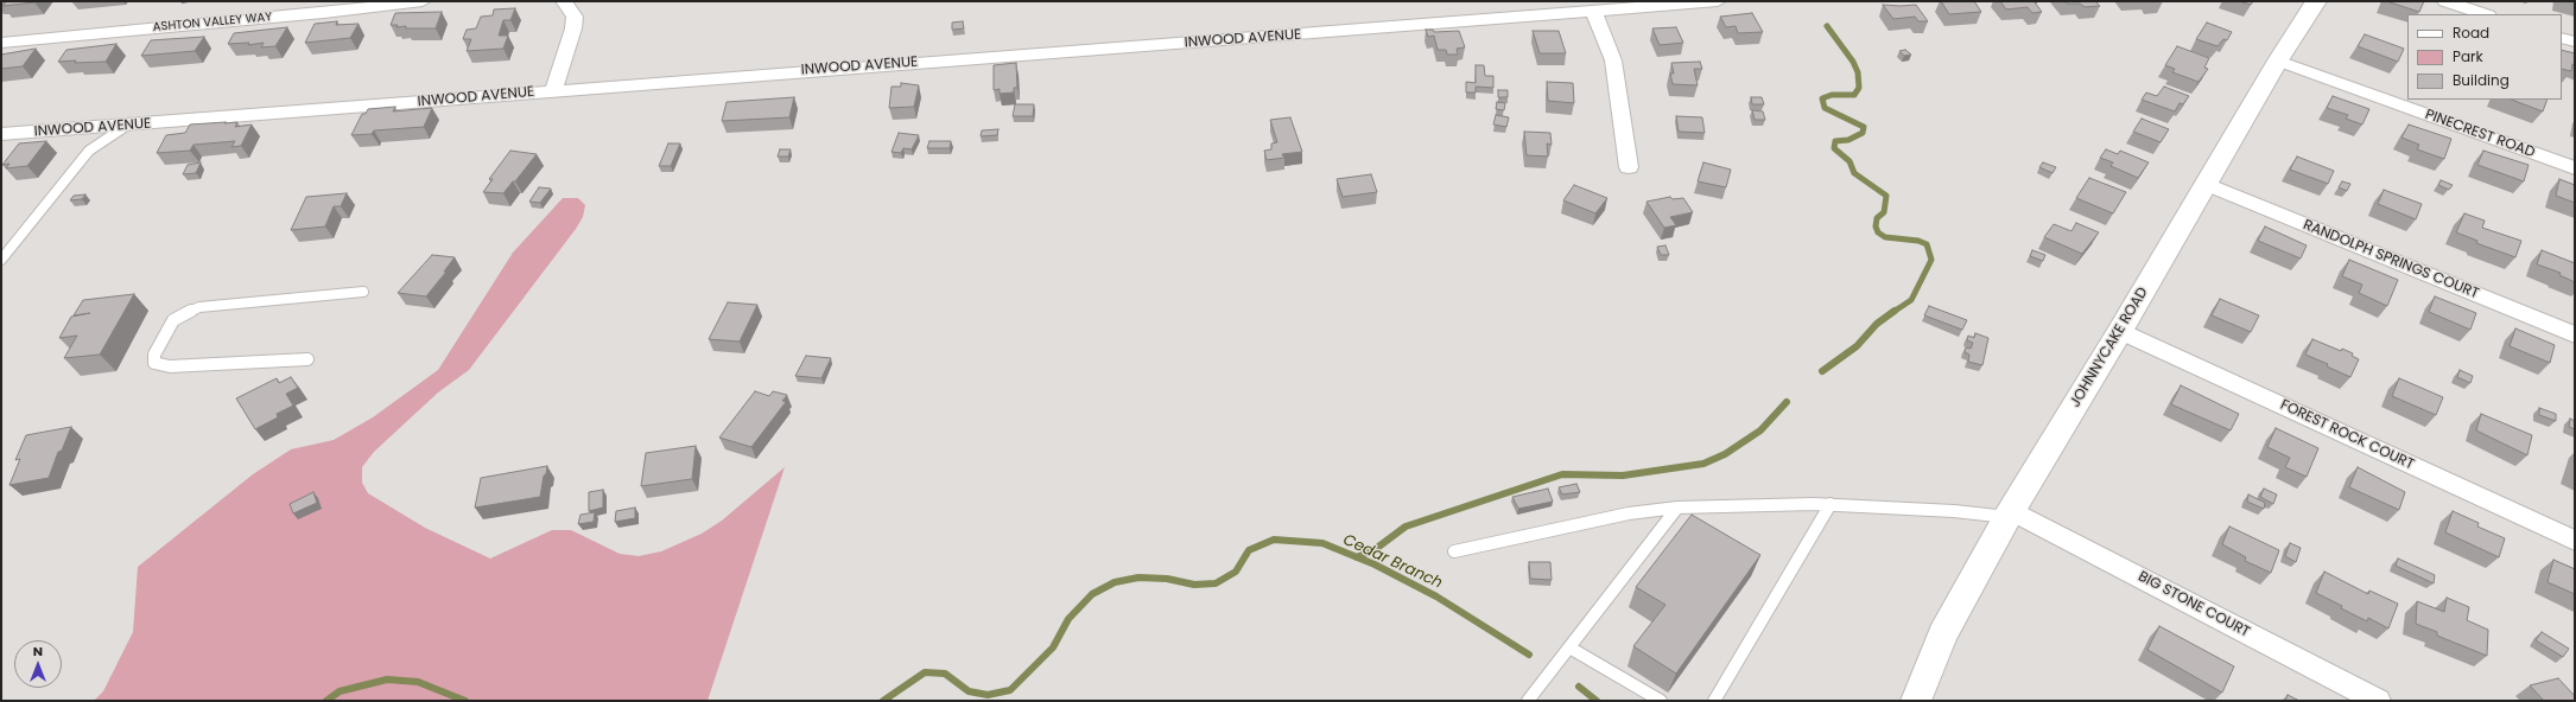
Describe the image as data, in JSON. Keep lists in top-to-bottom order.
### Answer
{
  "streets": {
    "street": [
      "ASHTON VALLEY WAY",
      "INWOOD AVENUE",
      "PINECREST ROAD",
      "RANDOLPH SPRINGS COURT",
      "JOHNNYCAKE ROAD",
      "FOREST ROCK COURT",
      "BIG STONE COURT"
    ]
  },
  "crossings": [
    ["PINECREST ROAD", "JOHNNYCAKE ROAD"],
    ["RANDOLPH SPRINGS COURT", "JOHNNYCAKE ROAD"],
    ["JOHNNYCAKE ROAD", "FOREST ROCK COURT"],
    ["JOHNNYCAKE ROAD", "BIG STONE COURT"]
  ],
  "water": ["Cedar Branch"],
  "legend": ["Road", "Park", "Building"],
  "north": "top"
}
